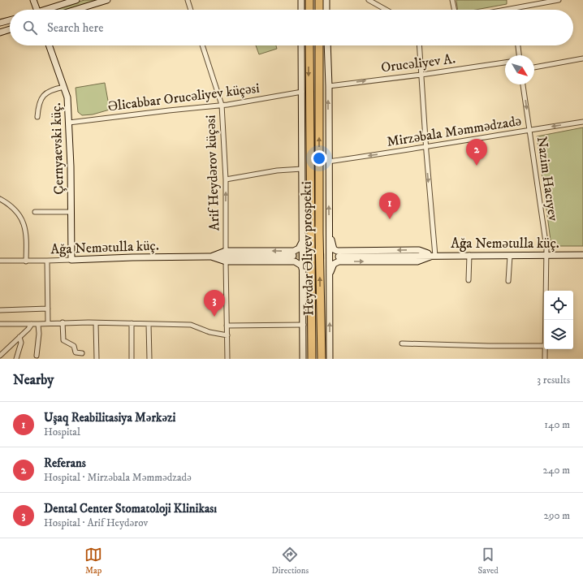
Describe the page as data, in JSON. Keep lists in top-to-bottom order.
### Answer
{
  "streets": {
    "highway": ["Heydər Əliyev prospekti"],
    "street": [
      "Orucəliyev A.",
      "Əlicabbar Orucəliyev küçəsi",
      "Mirzəbala Məmmədzadə",
      "Çernyaevski küç.",
      "Arif Heydərov küçəsi",
      "Nazim Hacıyev",
      "Ağa Nemətulla küç."
    ]
  },
  "crossings": [
    ["Əlicabbar Orucəliyev küçəsi", "Çernyaevski küç."],
    ["Əlicabbar Orucəliyev küçəsi", "Arif Heydərov küçəsi"],
    ["Mirzəbala Məmmədzadə", "Nazim Hacıyev"],
    ["Çernyaevski küç.", "Ağa Nemətulla küç."],
    ["Arif Heydərov küçəsi", "Ağa Nemətulla küç."],
    ["Nazim Hacıyev", "Ağa Nemətulla küç."]
  ],
  "one_way": ["Orucəliyev A.", "Mirzəbala Məmmədzadə"],
  "north": "bottom right",
  "page": {
    "search": "Search here",
    "pins": ["2", "1", "3"],
    "heading": ["Nearby", "3 results"],
    "list": [
      {
        "mark": "1",
        "name": "Uşaq Reabilitasiya Mərkəzi",
        "note": "Hospital",
        "value": "140 m"
      },
      {
        "mark": "2",
        "name": "Referans",
        "note": "Hospital · Mirzəbala Məmmədzadə",
        "value": "240 m"
      },
      {
        "mark": "3",
        "name": "Dental Center Stomatoloji Klinikası",
        "note": "Hospital · Arif Heydərov",
        "value": "290 m"
      }
    ],
    "nav": ["Map", "Directions", "Saved"]
  }
}
